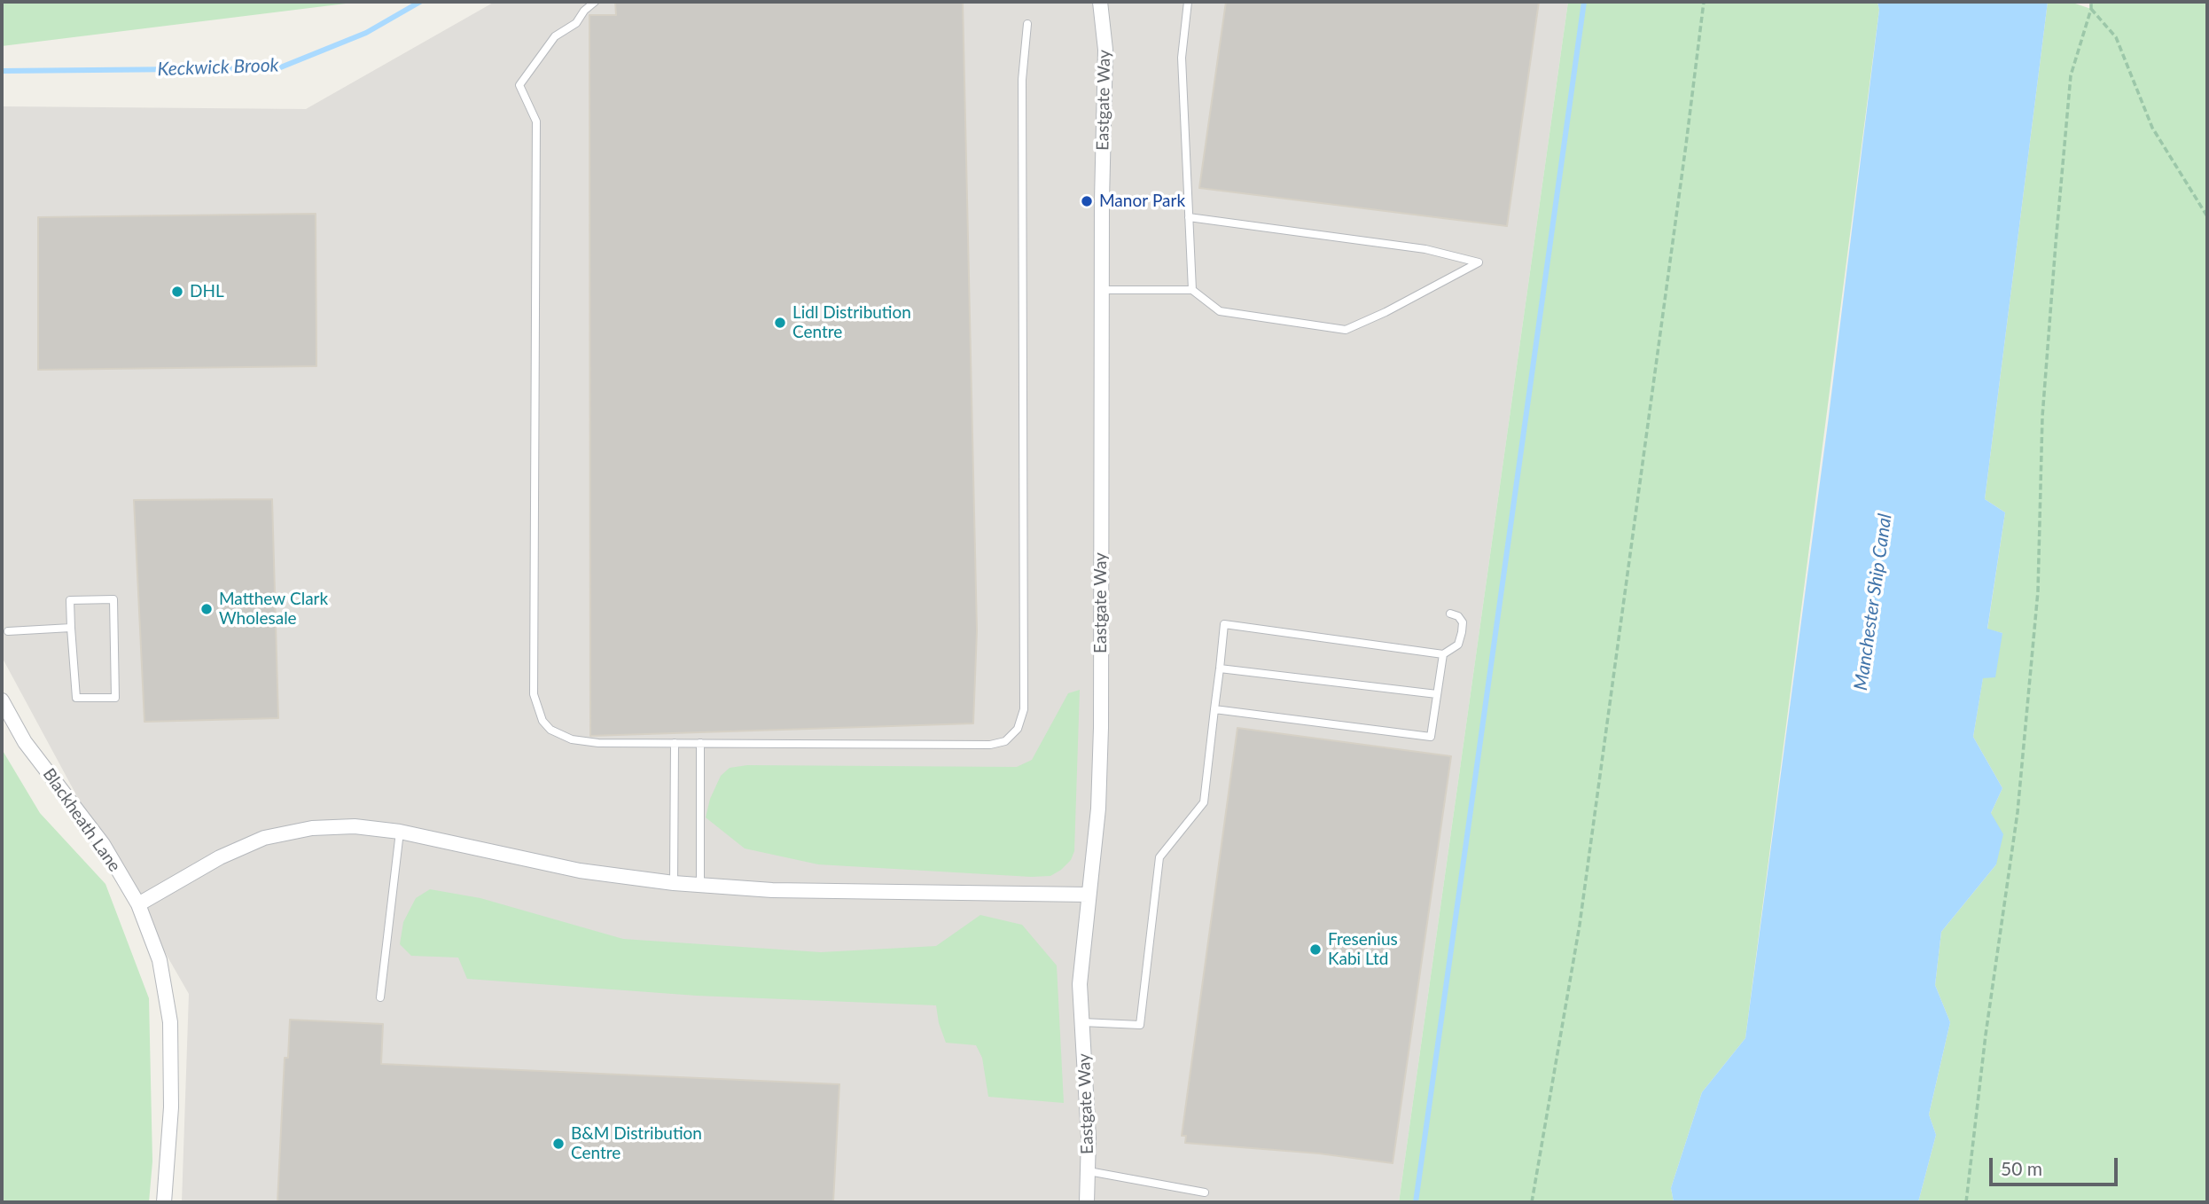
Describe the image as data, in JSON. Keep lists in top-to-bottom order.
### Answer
{
  "streets": {
    "street": ["Eastgate Way", "Blackheath Lane"]
  },
  "water": ["Keckwick Brook", "Manchester Ship Canal"],
  "places": [
    "Manor Park",
    "DHL",
    "Lidl Distribution Centre",
    "Matthew Clark Wholesale",
    "Fresenius Kabi Ltd",
    "B&M Distribution Centre"
  ],
  "scale_bar": "50 m"
}
